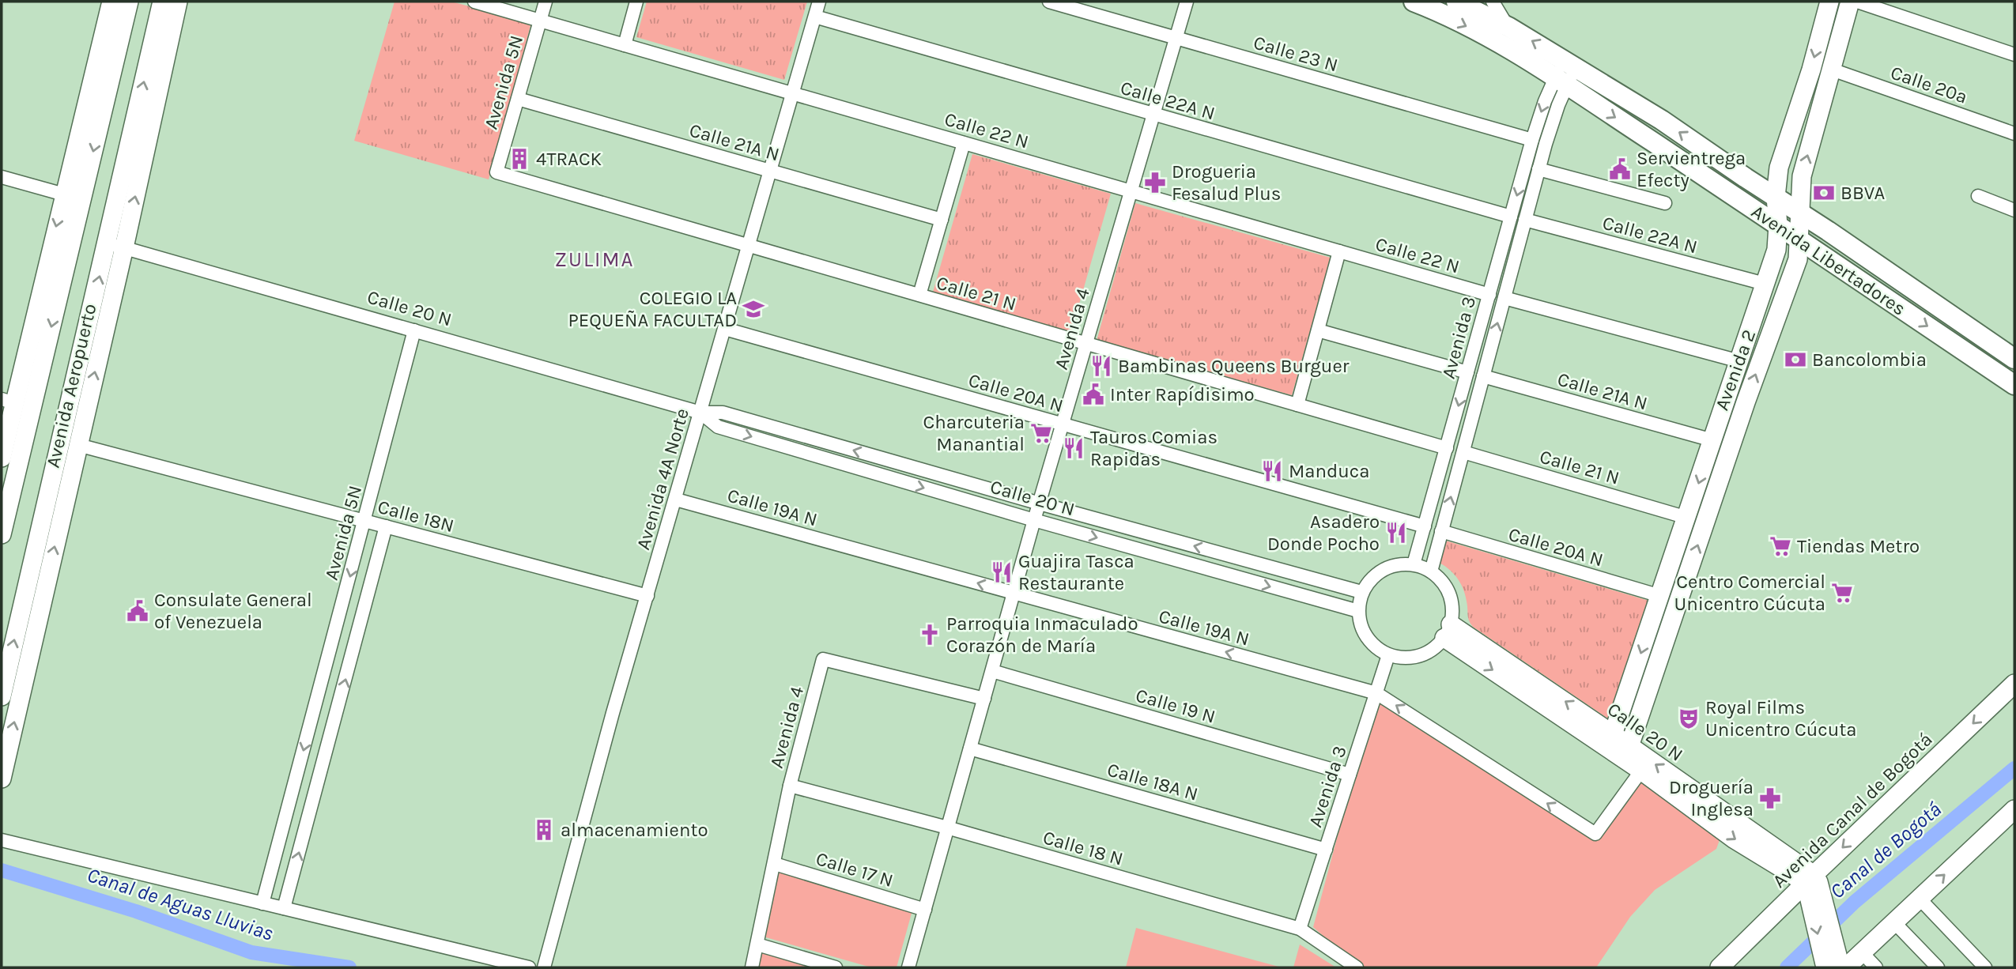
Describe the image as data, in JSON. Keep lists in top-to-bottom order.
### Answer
{
  "streets": {
    "main road": ["Avenida Libertadores"],
    "street": [
      "Calle 23 N",
      "Avenida 5N",
      "Calle 20a",
      "Calle 22A N",
      "Calle 22 N",
      "Calle 21A N",
      "Calle 21 N",
      "Calle 20 N",
      "Avenida 4",
      "Avenida 3",
      "Avenida 2",
      "Avenida Aeropuerto",
      "Calle 20A N",
      "Avenida 4A Norte",
      "Calle 19A N",
      "Calle 18N",
      "Calle 19 N",
      "Calle 18A N",
      "Avenida Canal de Bogotá",
      "Calle 18 N",
      "Calle 17 N"
    ]
  },
  "crossings": [
    ["Calle 23 N", "Avenida 4"],
    ["Calle 23 N", "Avenida 3"],
    ["Avenida 5N", "Calle 22 N"],
    ["Avenida 5N", "Calle 21A N"],
    ["Avenida 5N", "Calle 21 N"],
    ["Avenida 5N", "Calle 20 N"],
    ["Avenida 5N", "Calle 18N"],
    ["Calle 20a", "Avenida 2"],
    ["Calle 22A N", "Avenida 4"],
    ["Calle 22A N", "Avenida 3"],
    ["Calle 22A N", "Avenida 2"],
    ["Calle 22A N", "Avenida 4A Norte"],
    ["Calle 22 N", "Avenida 4"],
    ["Calle 22 N", "Avenida 3"],
    ["Calle 22 N", "Avenida 4A Norte"],
    ["Calle 21A N", "Avenida 3"],
    ["Calle 21A N", "Avenida 2"],
    ["Calle 21A N", "Avenida 4A Norte"],
    ["Avenida Libertadores", "Avenida 3"],
    ["Avenida Libertadores", "Avenida 2"],
    ["Calle 21 N", "Avenida 4"],
    ["Calle 21 N", "Avenida 3"],
    ["Calle 21 N", "Avenida 2"],
    ["Calle 21 N", "Avenida 4A Norte"],
    ["Calle 20 N", "Avenida 4"],
    ["Calle 20 N", "Avenida 3"],
    ["Calle 20 N", "Avenida 2"],
    ["Calle 20 N", "Avenida Aeropuerto"],
    ["Calle 20 N", "Avenida 4A Norte"],
    ["Calle 20 N", "Calle 19A N"],
    ["Calle 20 N", "Avenida Canal de Bogotá"],
    ["Avenida 4", "Calle 20A N"],
    ["Avenida 4", "Calle 19A N"],
    ["Avenida 4", "Calle 19 N"],
    ["Avenida 4", "Calle 18A N"],
    ["Avenida 4", "Calle 18 N"],
    ["Avenida 4", "Calle 17 N"],
    ["Avenida 3", "Calle 20A N"],
    ["Avenida 3", "Calle 19A N"],
    ["Avenida 3", "Calle 19 N"],
    ["Avenida 3", "Calle 18A N"],
    ["Avenida 3", "Calle 18 N"],
    ["Avenida 2", "Calle 20A N"],
    ["Avenida Aeropuerto", "Calle 18N"],
    ["Calle 20A N", "Avenida 4A Norte"],
    ["Avenida 4A Norte", "Calle 19A N"],
    ["Avenida 4A Norte", "Calle 18N"]
  ],
  "one_way": ["Calle 19A N"],
  "districts": ["ZULIMA"],
  "water": ["Canal de Bogotá", "Canal de Aguas Lluvias"],
  "places": {
    "building": ["4TRACK", "almacenamiento"],
    "public building": ["Servientrega Efecty", "Inter Rapídisimo", "Consulate General of Venezuela"],
    "pharmacy": ["Drogueria Fesalud Plus", "Droguería Inglesa"],
    "bank": ["BBVA", "Bancolombia"],
    "school or university": ["COLEGIO LA PEQUEÑA FACULTAD"],
    "restaurant": [
      "Bambinas Queens Burguer",
      "Tauros Comias Rapidas",
      "Manduca",
      "Asadero Donde Pocho",
      "Guajira Tasca Restaurante"
    ],
    "supermarket": ["Charcuteria Manantial", "Tiendas Metro", "Centro Comercial Unicentro Cúcuta"],
    "church": ["Parroquia Inmaculado Corazón de María"],
    "theatre": ["Royal Films Unicentro Cúcuta"]
  }
}
